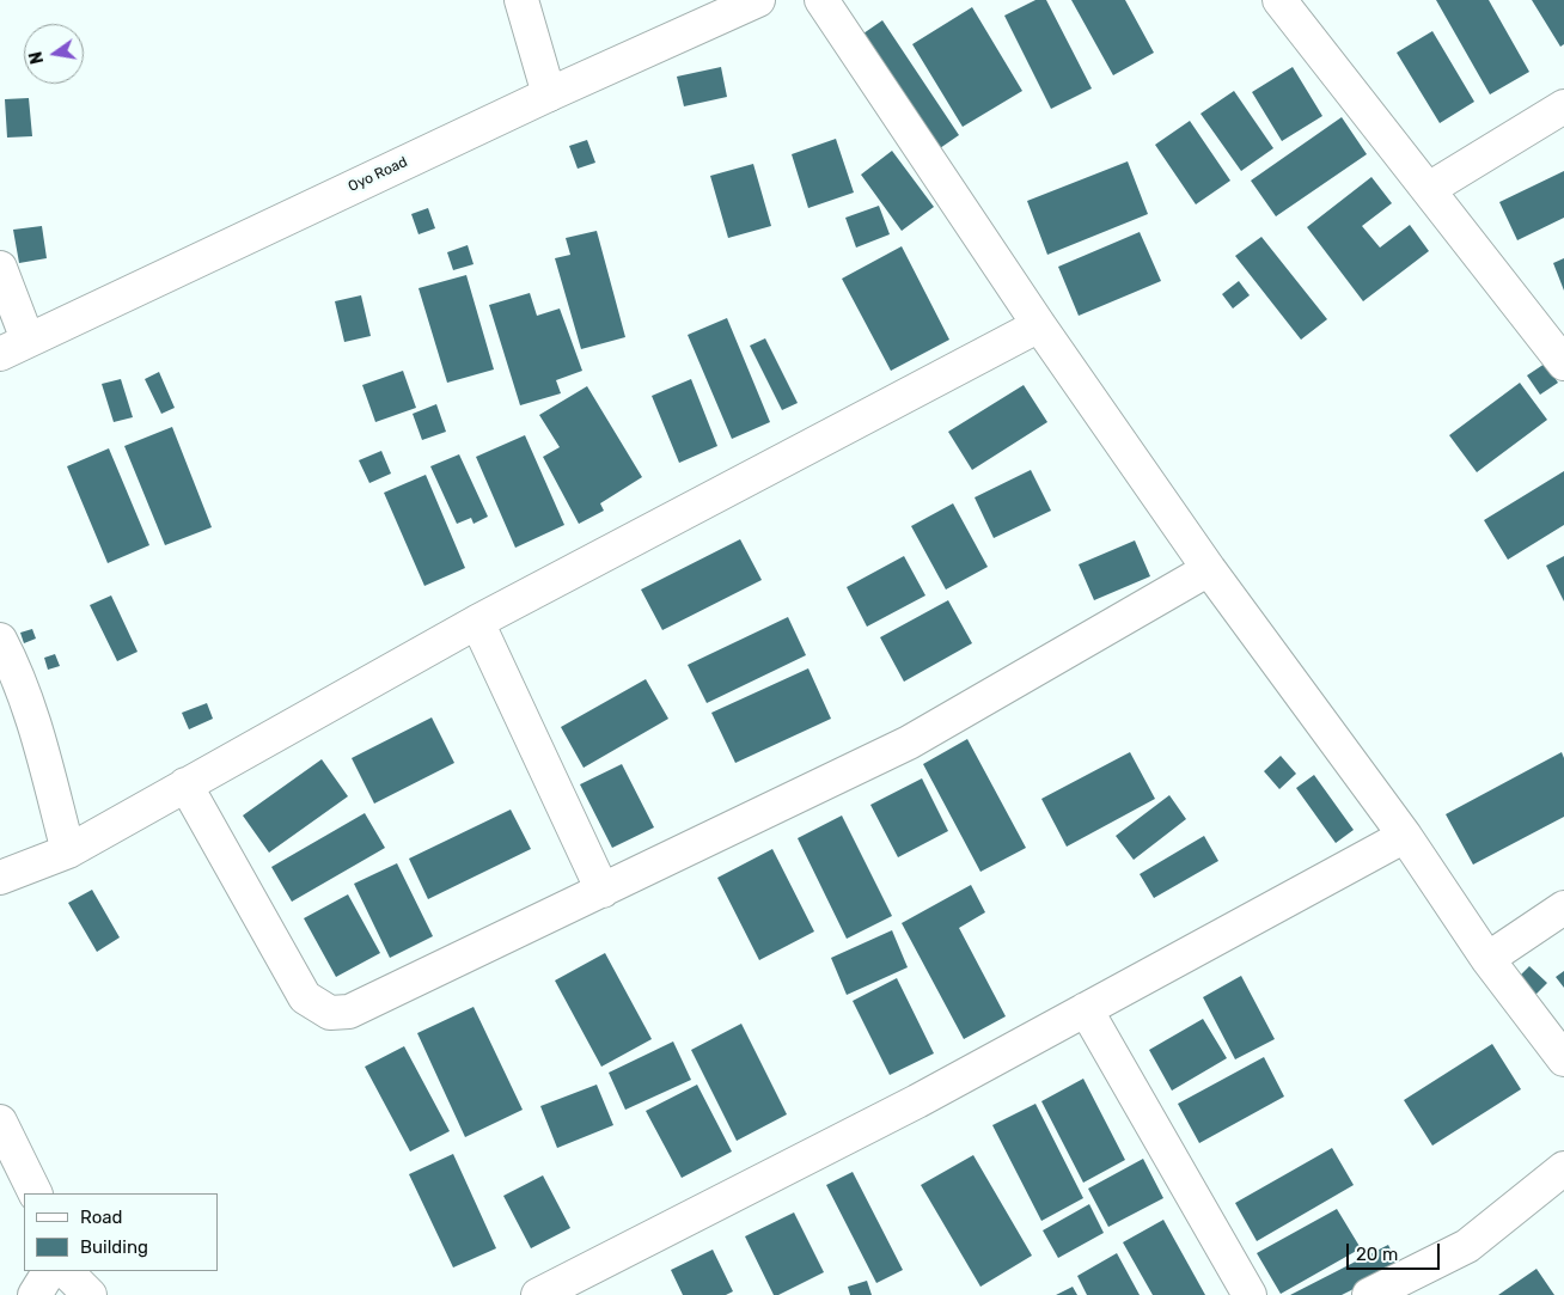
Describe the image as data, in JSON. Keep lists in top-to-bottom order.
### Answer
{
  "streets": {
    "street": ["Oyo Road"]
  },
  "legend": ["Road", "Building"],
  "scale_bar": "20 m",
  "north": "left"
}
